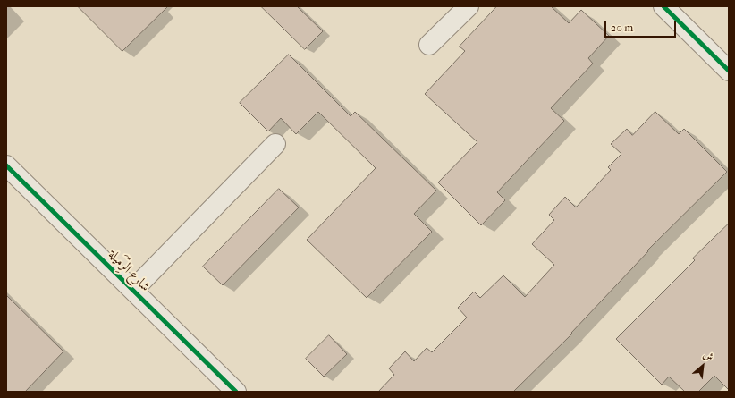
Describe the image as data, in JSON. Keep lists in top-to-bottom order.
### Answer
{
  "streets": {
    "street": ["شارع الرِّمَيلة"]
  },
  "scale_bar": "20 m",
  "north": "top right"
}
